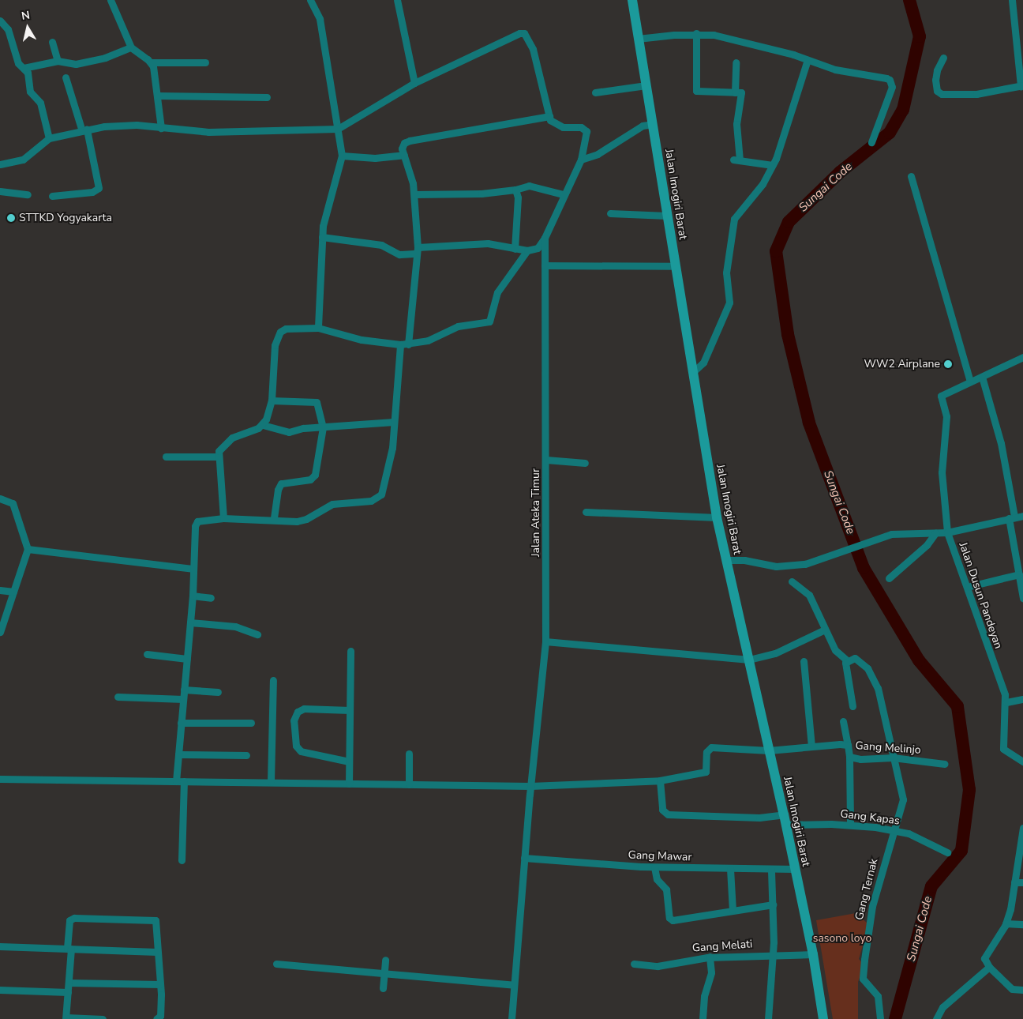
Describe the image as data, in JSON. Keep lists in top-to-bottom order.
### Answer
{
  "streets": {
    "main road": ["Jalan Imogiri Barat"],
    "street": [
      "Jalan Ateka Timur",
      "Jalan Dusun Pandeyan",
      "Gang Melinjo",
      "Gang Kapas",
      "Gang Mawar",
      "Gang Ternak",
      "Gang Melati"
    ]
  },
  "crossings": [
    ["Jalan Imogiri Barat", "Jalan Dusun Pandeyan"],
    ["Jalan Imogiri Barat", "Gang Melinjo"],
    ["Jalan Imogiri Barat", "Gang Kapas"],
    ["Jalan Imogiri Barat", "Gang Mawar"],
    ["Jalan Imogiri Barat", "Gang Melati"],
    ["Jalan Ateka Timur", "Gang Mawar"],
    ["Gang Melinjo", "Gang Ternak"],
    ["Gang Kapas", "Gang Ternak"]
  ],
  "water": ["Sungai Code"],
  "parks": ["sasono loyo"],
  "places": ["STTKD Yogyakarta", "WW2 Airplane"],
  "north": "top"
}
